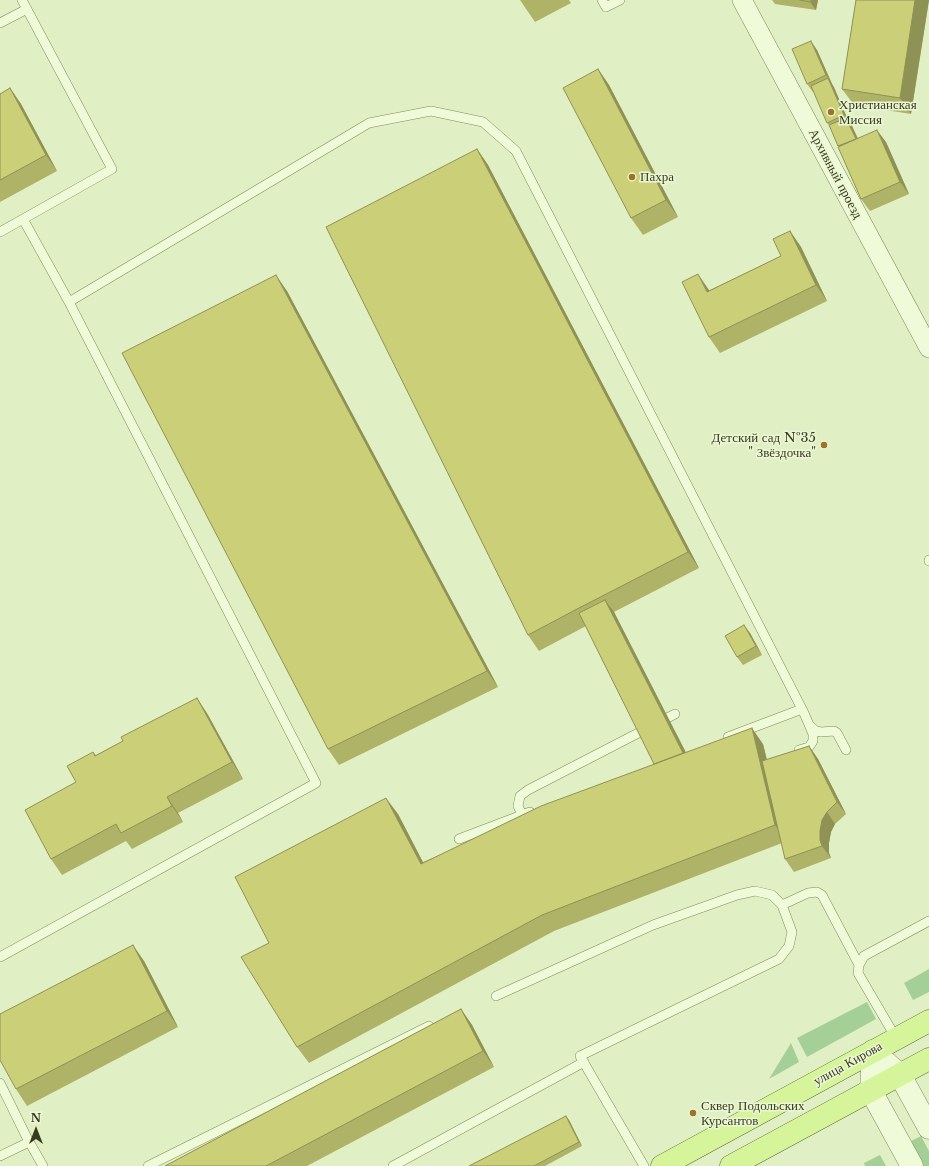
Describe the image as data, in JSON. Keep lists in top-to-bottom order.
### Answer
{
  "streets": {
    "main road": ["улица Кирова"],
    "street": ["Архивный проезд"]
  },
  "places": [
    "Христианская Миссия",
    "Пахра",
    "Детский сад №35 \" Звёздочка\"",
    "Сквер Подольских Курсантов"
  ],
  "north": "top"
}
